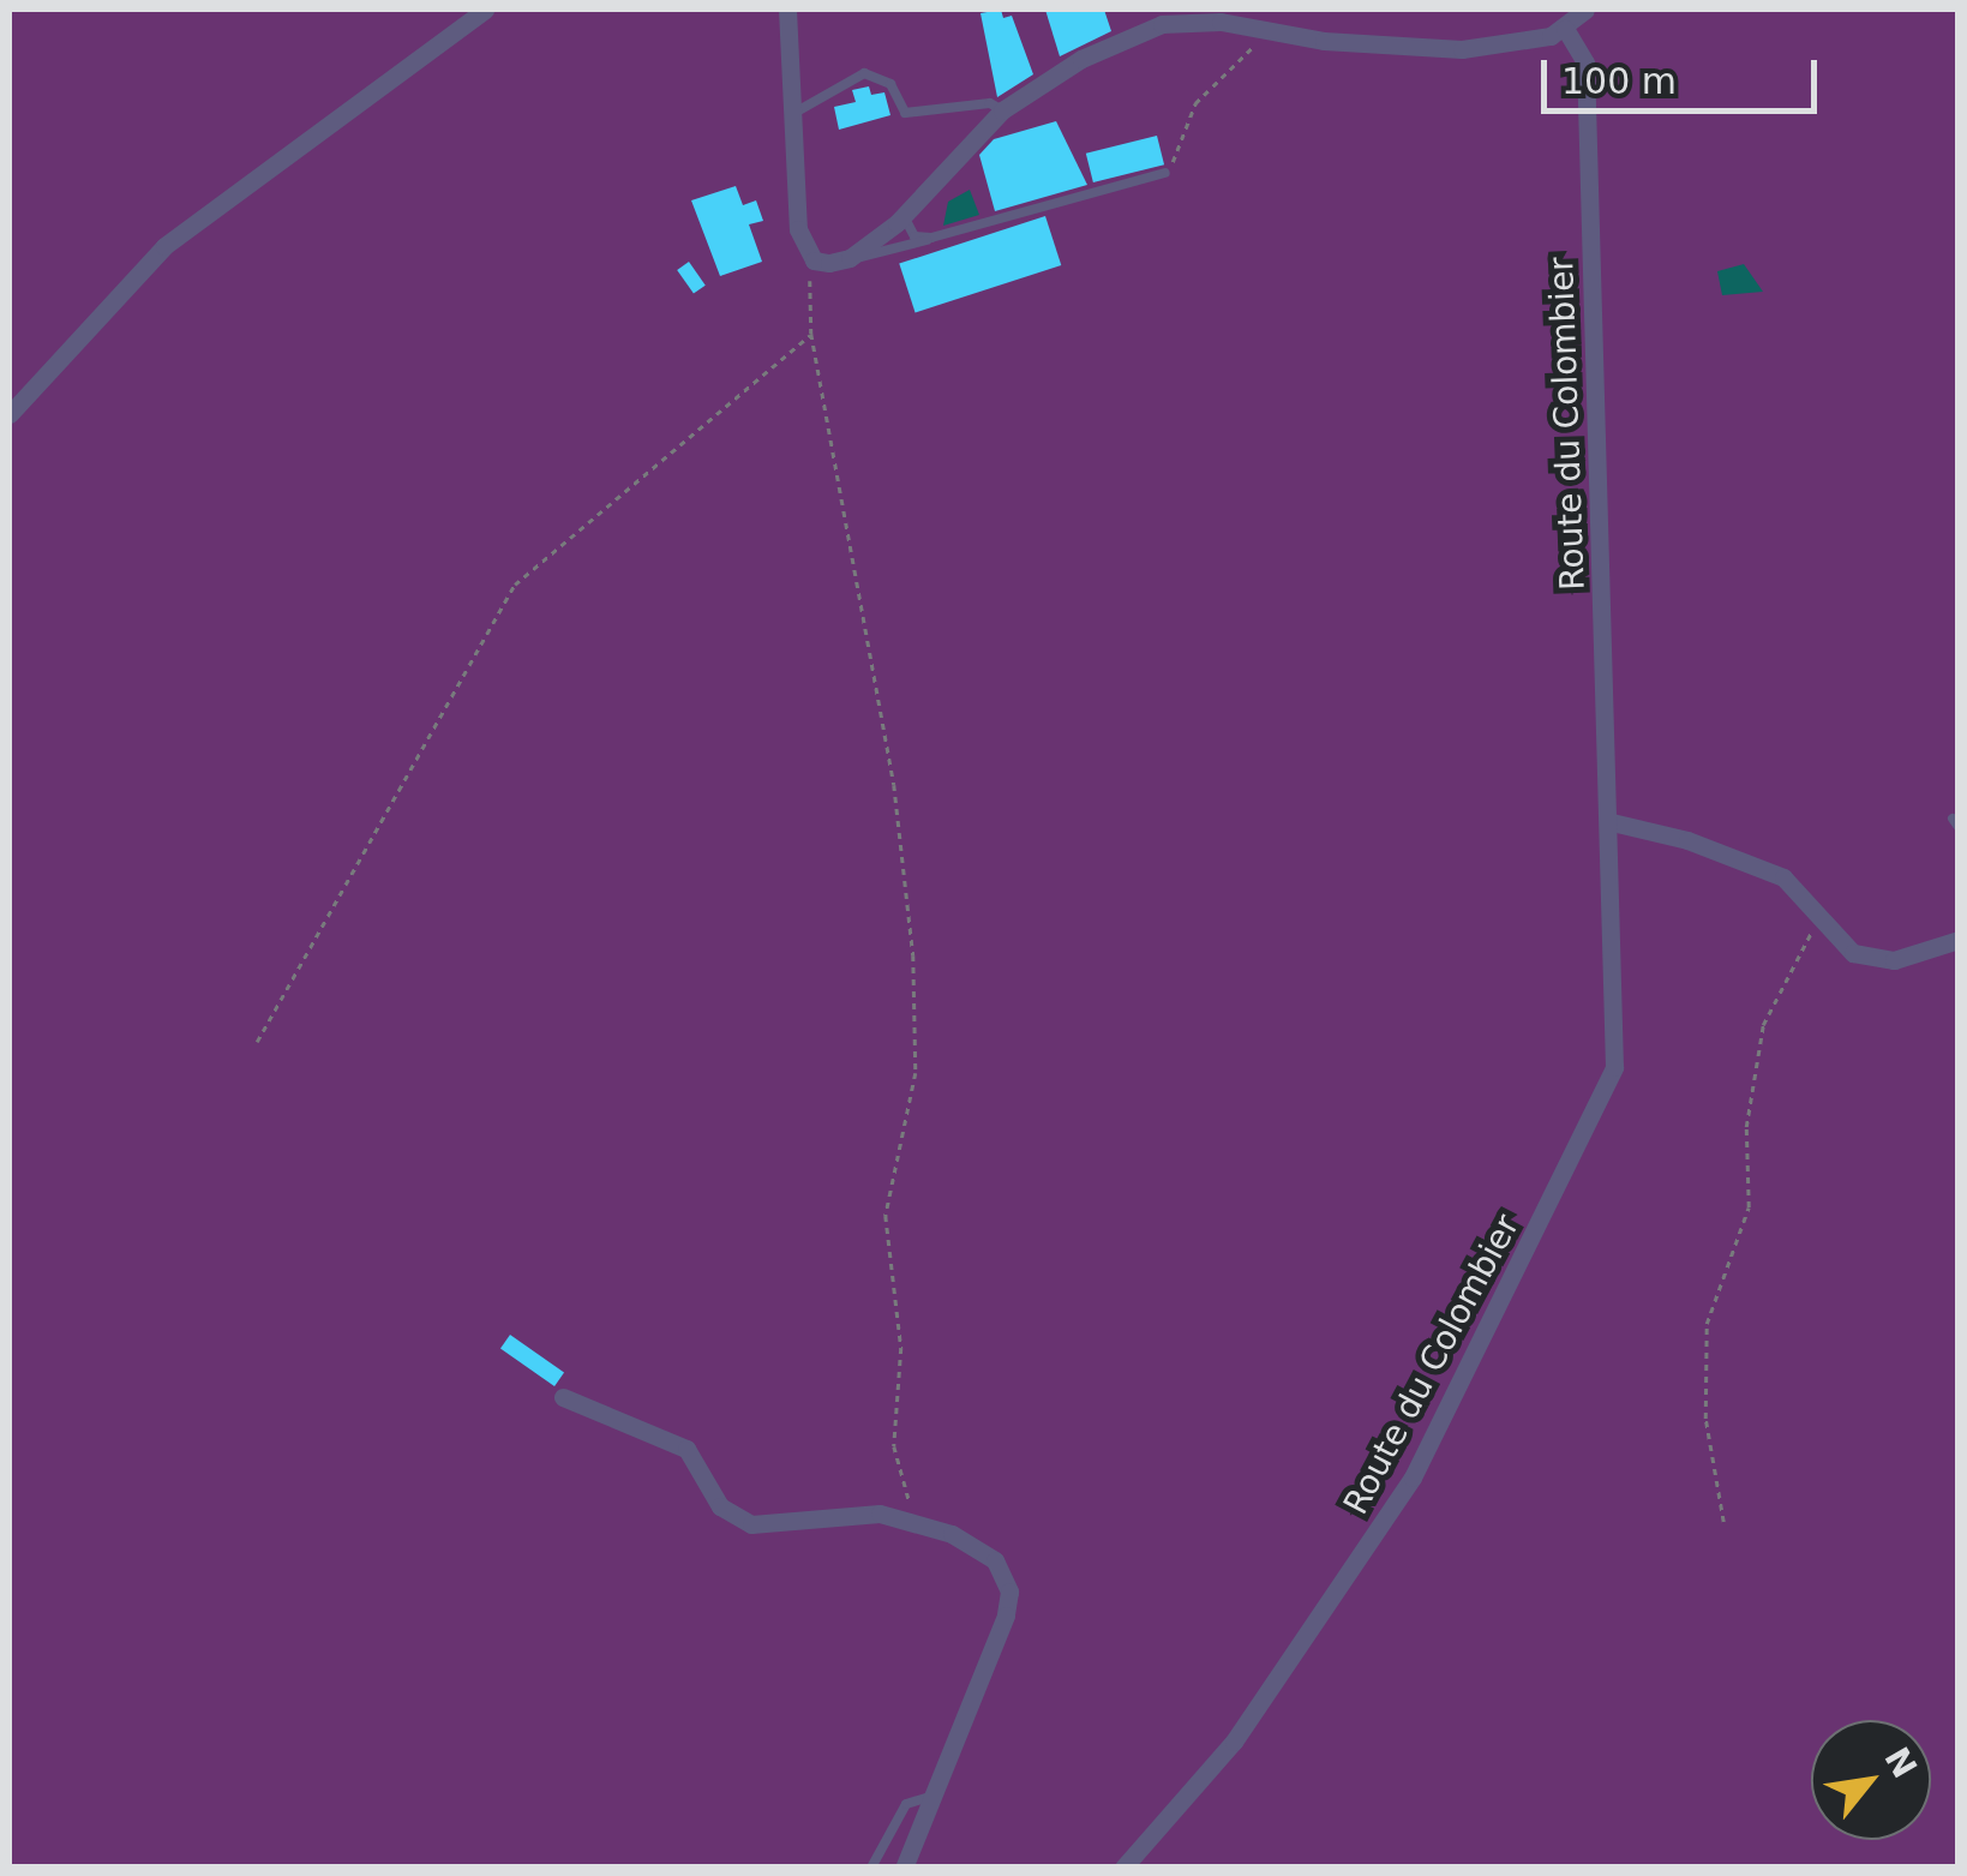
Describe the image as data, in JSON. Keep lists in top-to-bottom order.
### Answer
{
  "streets": {
    "street": ["Route du Colombier"]
  },
  "scale_bar": "100 m",
  "north": "top right"
}
